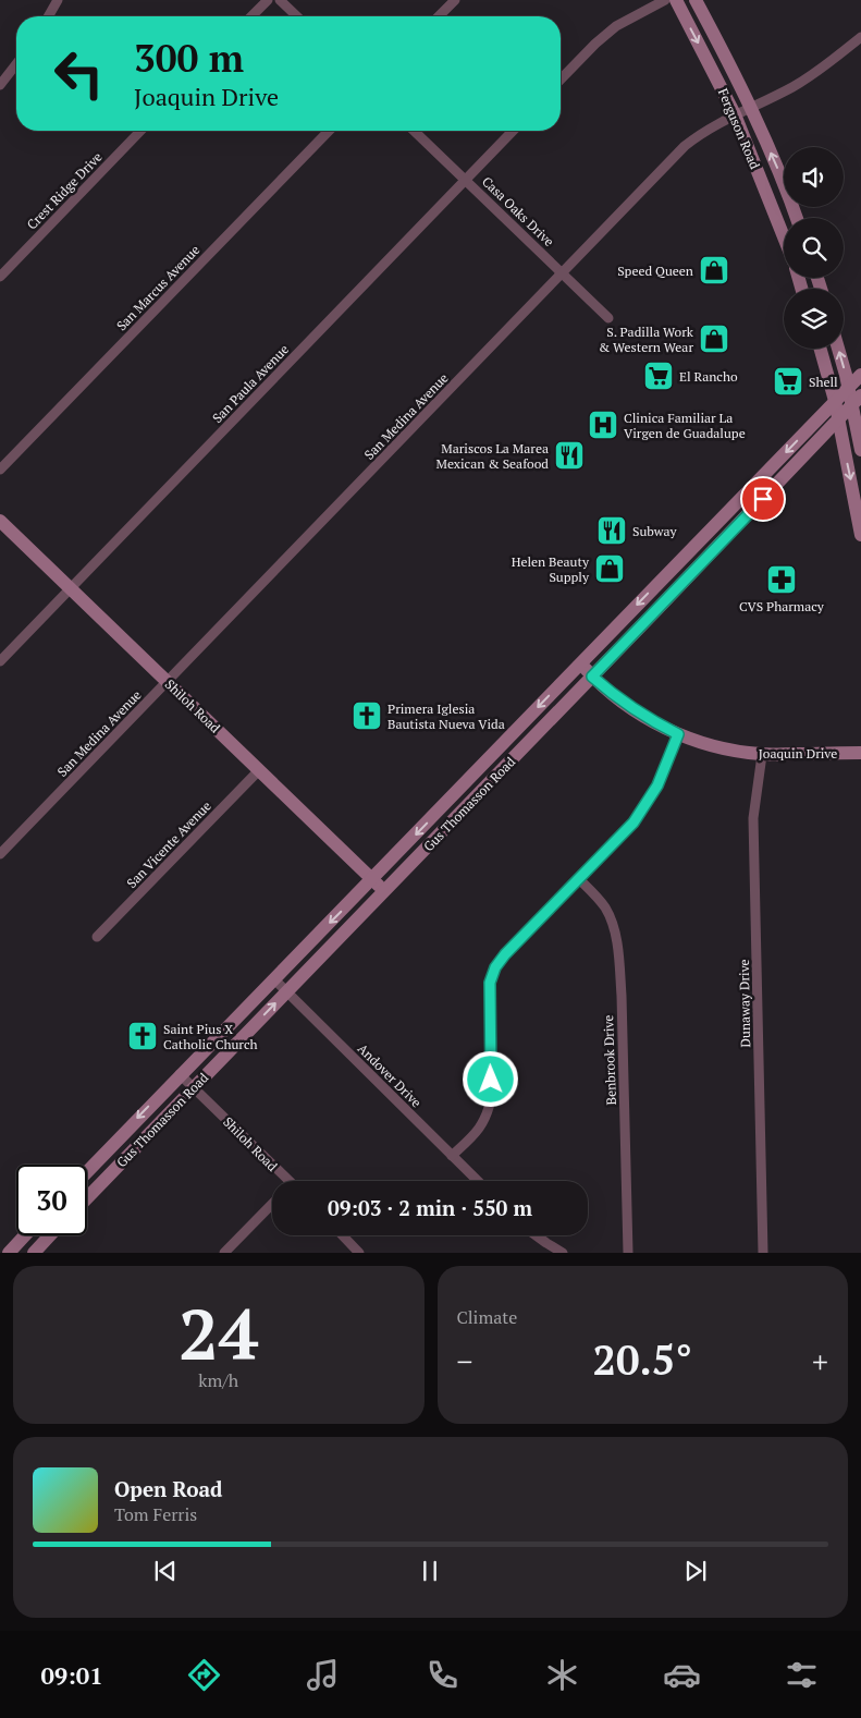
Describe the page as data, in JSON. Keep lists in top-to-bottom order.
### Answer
{
  "streets": {
    "main road": [
      "Ferguson Road",
      "Shiloh Road",
      "Joaquin Drive",
      "Gus Thomasson Road"
    ],
    "street": [
      "Crest Ridge Drive",
      "Casa Oaks Drive",
      "San Marcus Avenue",
      "San Paula Avenue",
      "San Medina Avenue",
      "San Vicente Avenue",
      "Dunaway Drive",
      "Benbrook Drive",
      "Andover Drive"
    ]
  },
  "crossings": [
    ["Ferguson Road", "San Medina Avenue"],
    ["Casa Oaks Drive", "San Paula Avenue"],
    ["Casa Oaks Drive", "San Medina Avenue"],
    ["San Paula Avenue", "Shiloh Road"],
    ["San Medina Avenue", "Shiloh Road"],
    ["Shiloh Road", "Gus Thomasson Road"],
    ["Shiloh Road", "San Vicente Avenue"],
    ["Joaquin Drive", "Gus Thomasson Road"],
    ["Joaquin Drive", "Dunaway Drive"],
    ["Gus Thomasson Road", "Andover Drive"]
  ],
  "places": {
    "shop": ["Speed Queen", "S. Padilla Work & Western Wear", "Helen Beauty Supply"],
    "supermarket": ["El Rancho", "Shell"],
    "hospital": ["Clinica Familiar La Virgen de Guadalupe"],
    "restaurant": ["Mariscos La Marea Mexican & Seafood", "Subway"],
    "pharmacy": ["CVS Pharmacy"],
    "church": ["Primera Iglesia Bautista Nueva Vida", "Saint Pius X Catholic Church"]
  },
  "page": {
    "turn": ["300 m", "Joaquin Drive"],
    "limit": "30",
    "trip": "09:03 · 2 min · 550 m",
    "tile": [
      ["24", "km/h"],
      "Climate"
    ],
    "heat": ["−", "20.5°", "+"],
    "song": ["Open Road", "Tom Ferris"],
    "tabs": "09:01"
  }
}
